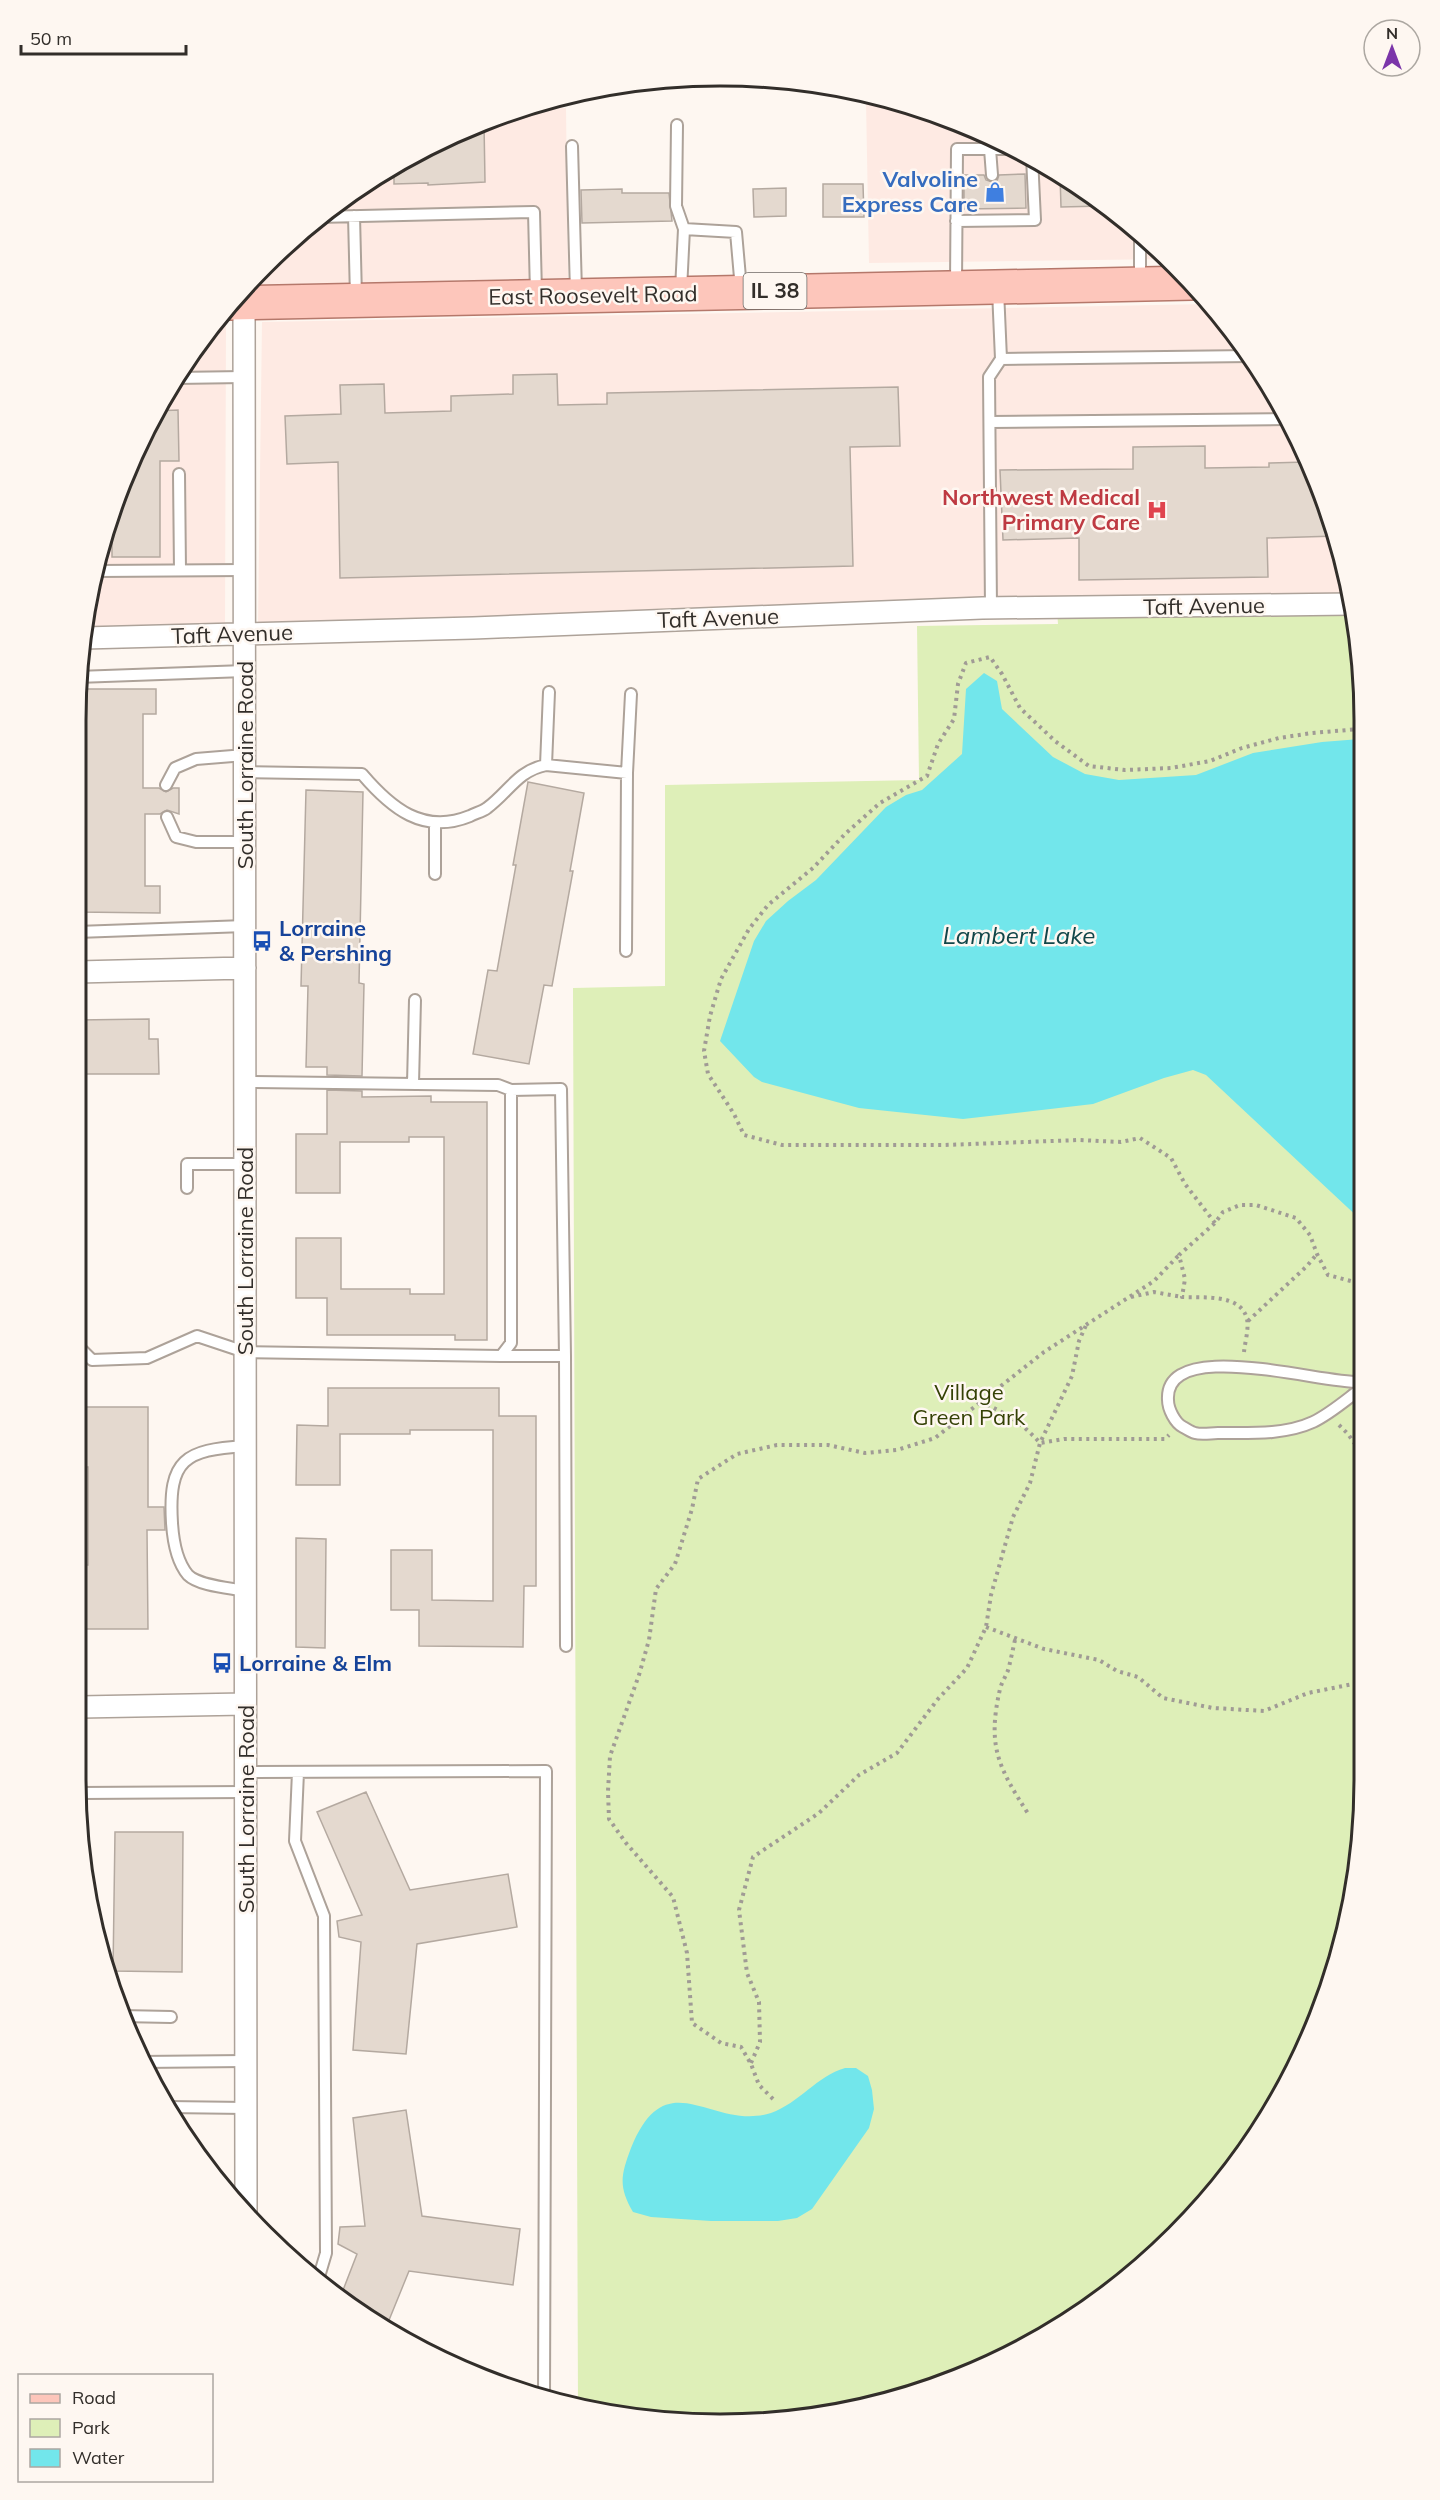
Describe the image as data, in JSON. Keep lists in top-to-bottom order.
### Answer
{
  "streets": {
    "main road": ["IL 38", "East Roosevelt Road"],
    "street": ["Taft Avenue", "South Lorraine Road"]
  },
  "crossings": [
    ["IL 38", "East Roosevelt Road"],
    ["Taft Avenue", "South Lorraine Road"]
  ],
  "water": ["Lambert Lake"],
  "parks": ["Village Green Park"],
  "places": {
    "shop": ["Valvoline Express Care"],
    "hospital": ["Northwest Medical Primary Care"],
    "bus stop": ["Lorraine & Pershing", "Lorraine & Elm"]
  },
  "legend": ["Road", "Park", "Water"],
  "scale_bar": "50 m",
  "north": "top"
}
